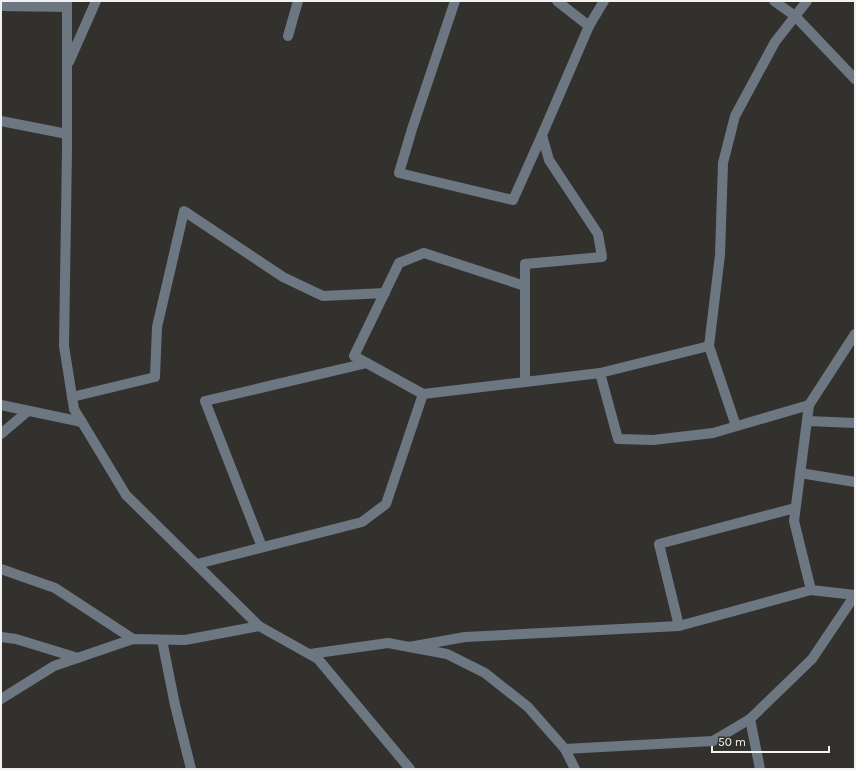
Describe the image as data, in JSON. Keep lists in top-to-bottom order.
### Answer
{
  "scale_bar": "50 m"
}
